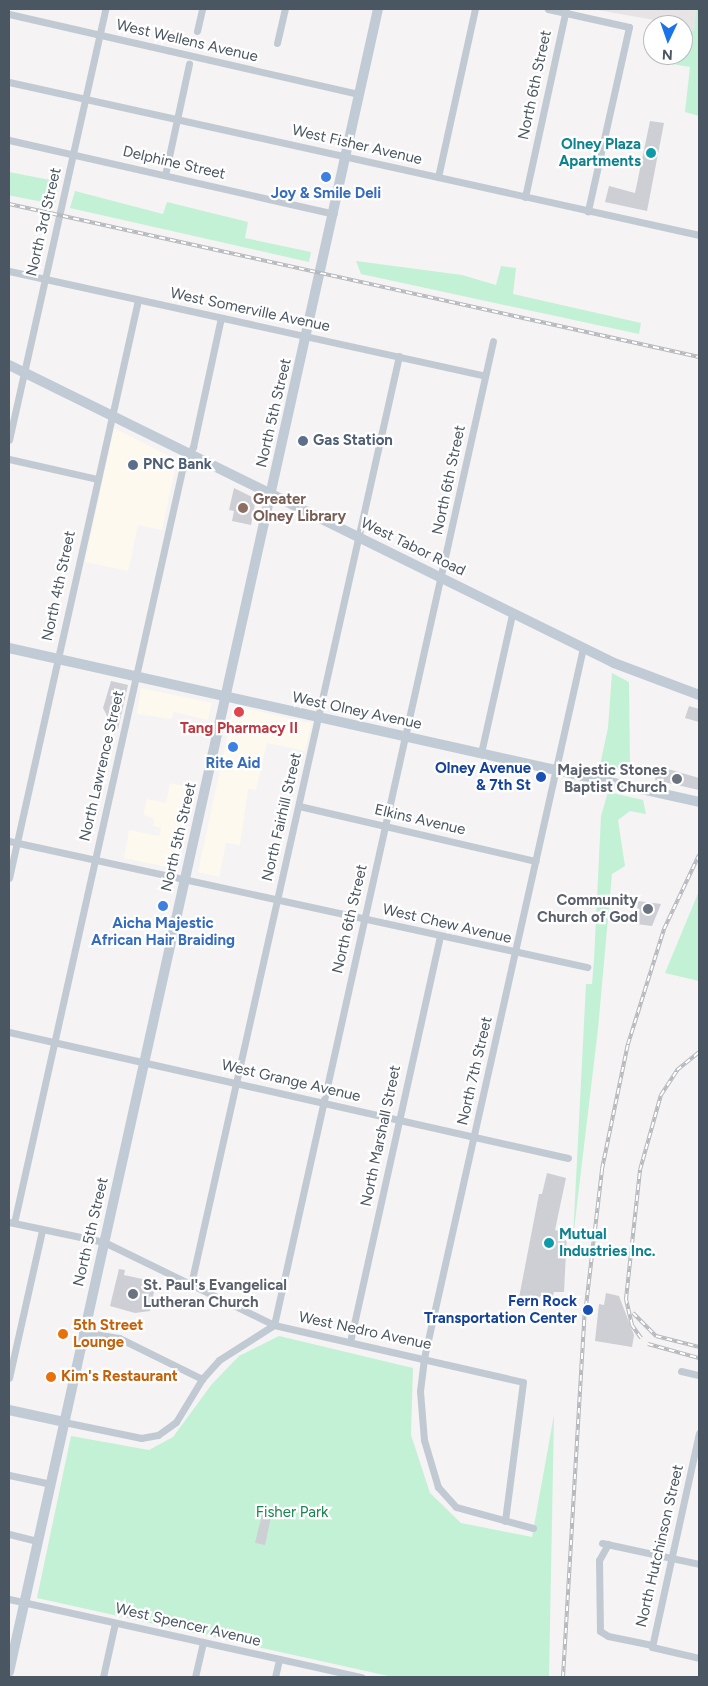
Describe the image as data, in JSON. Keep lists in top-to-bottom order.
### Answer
{
  "streets": {
    "street": [
      "West Wellens Avenue",
      "North 6th Street",
      "West Fisher Avenue",
      "Delphine Street",
      "North 3rd Street",
      "West Somerville Avenue",
      "North 5th Street",
      "West Tabor Road",
      "North 4th Street",
      "West Olney Avenue",
      "North Lawrence Street",
      "North Fairhill Street",
      "Elkins Avenue",
      "West Chew Avenue",
      "North 7th Street",
      "West Grange Avenue",
      "North Marshall Street",
      "West Nedro Avenue",
      "North Hutchinson Street",
      "West Spencer Avenue"
    ]
  },
  "crossings": [
    ["West Wellens Avenue", "North 3rd Street"],
    ["West Wellens Avenue", "North 5th Street"],
    ["North 6th Street", "West Fisher Avenue"],
    ["North 6th Street", "West Somerville Avenue"],
    ["North 6th Street", "West Tabor Road"],
    ["North 6th Street", "West Olney Avenue"],
    ["North 6th Street", "Elkins Avenue"],
    ["North 6th Street", "West Chew Avenue"],
    ["North 6th Street", "West Grange Avenue"],
    ["North 6th Street", "West Nedro Avenue"],
    ["West Fisher Avenue", "North 3rd Street"],
    ["West Fisher Avenue", "North 5th Street"],
    ["Delphine Street", "North 3rd Street"],
    ["Delphine Street", "North 5th Street"],
    ["North 3rd Street", "West Somerville Avenue"],
    ["North 3rd Street", "West Tabor Road"],
    ["West Somerville Avenue", "North 5th Street"],
    ["West Somerville Avenue", "North 4th Street"],
    ["West Somerville Avenue", "North Lawrence Street"],
    ["West Somerville Avenue", "North Fairhill Street"],
    ["North 5th Street", "West Tabor Road"],
    ["North 5th Street", "West Olney Avenue"],
    ["North 5th Street", "West Chew Avenue"],
    ["North 5th Street", "West Grange Avenue"],
    ["North 5th Street", "West Nedro Avenue"],
    ["North 5th Street", "West Spencer Avenue"],
    ["West Tabor Road", "North 4th Street"],
    ["West Tabor Road", "North Lawrence Street"],
    ["West Tabor Road", "North Fairhill Street"],
    ["West Tabor Road", "North 7th Street"],
    ["North 4th Street", "West Olney Avenue"],
    ["North 4th Street", "West Chew Avenue"],
    ["West Olney Avenue", "North Lawrence Street"],
    ["West Olney Avenue", "North Fairhill Street"],
    ["West Olney Avenue", "North 7th Street"],
    ["North Lawrence Street", "West Chew Avenue"],
    ["North Lawrence Street", "West Grange Avenue"],
    ["North Lawrence Street", "West Nedro Avenue"],
    ["North Fairhill Street", "Elkins Avenue"],
    ["North Fairhill Street", "West Chew Avenue"],
    ["North Fairhill Street", "West Grange Avenue"],
    ["North Fairhill Street", "West Nedro Avenue"],
    ["Elkins Avenue", "North 7th Street"],
    ["West Chew Avenue", "North 7th Street"],
    ["West Chew Avenue", "North Marshall Street"],
    ["North 7th Street", "West Grange Avenue"],
    ["North 7th Street", "West Nedro Avenue"],
    ["West Grange Avenue", "North Marshall Street"],
    ["North Marshall Street", "West Nedro Avenue"]
  ],
  "parks": ["Fisher Park"],
  "places": [
    "Olney Plaza Apartments",
    "Joy & Smile Deli",
    "Gas Station",
    "PNC Bank",
    "Greater Olney Library",
    "Tang Pharmacy II",
    "Rite Aid",
    "Olney Avenue & 7th St",
    "Majestic Stones Baptist Church",
    "Aicha Majestic African Hair Braiding",
    "Community Church of God",
    "Mutual Industries Inc.",
    "St. Paul's Evangelical Lutheran Church",
    "Fern Rock Transportation Center",
    "5th Street Lounge",
    "Kim's Restaurant"
  ],
  "north": "bottom"
}
